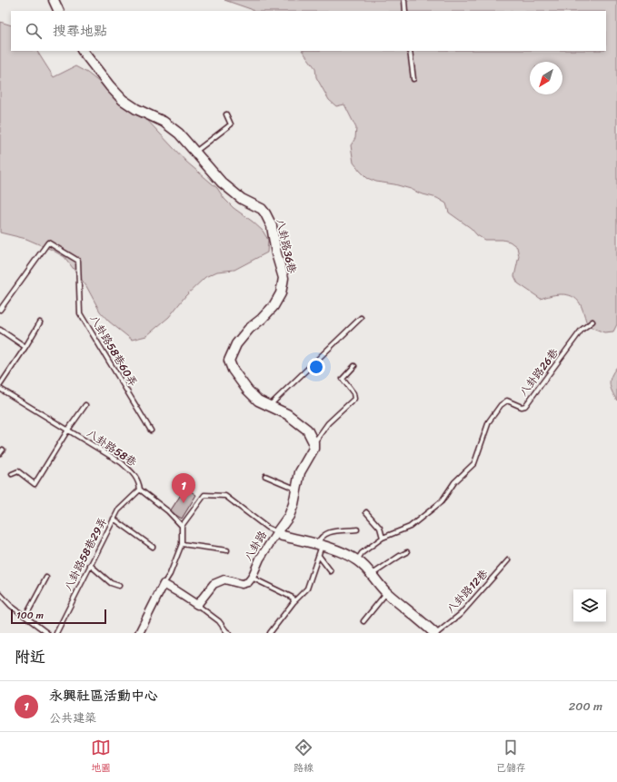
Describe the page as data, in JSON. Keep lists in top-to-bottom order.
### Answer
{
  "streets": {
    "street": ["八卦路36巷", "八卦路"],
    "lane": [
      "八卦路58巷60弄",
      "八卦路26巷",
      "八卦路58巷",
      "八卦路58巷29弄",
      "八卦路12巷"
    ]
  },
  "crossings": [
    ["八卦路26巷", "八卦路"],
    ["八卦路58巷", "八卦路58巷29弄"]
  ],
  "scale_bar": "100 m",
  "north": "bottom left",
  "page": {
    "search": "搜尋地點",
    "pins": "1",
    "scale": "100 m",
    "heading": "附近",
    "list": [
      {
        "mark": "1",
        "name": "永興社區活動中心",
        "note": "公共建築",
        "value": "200 m"
      }
    ],
    "nav": ["地圖", "路線", "已儲存"]
  }
}
